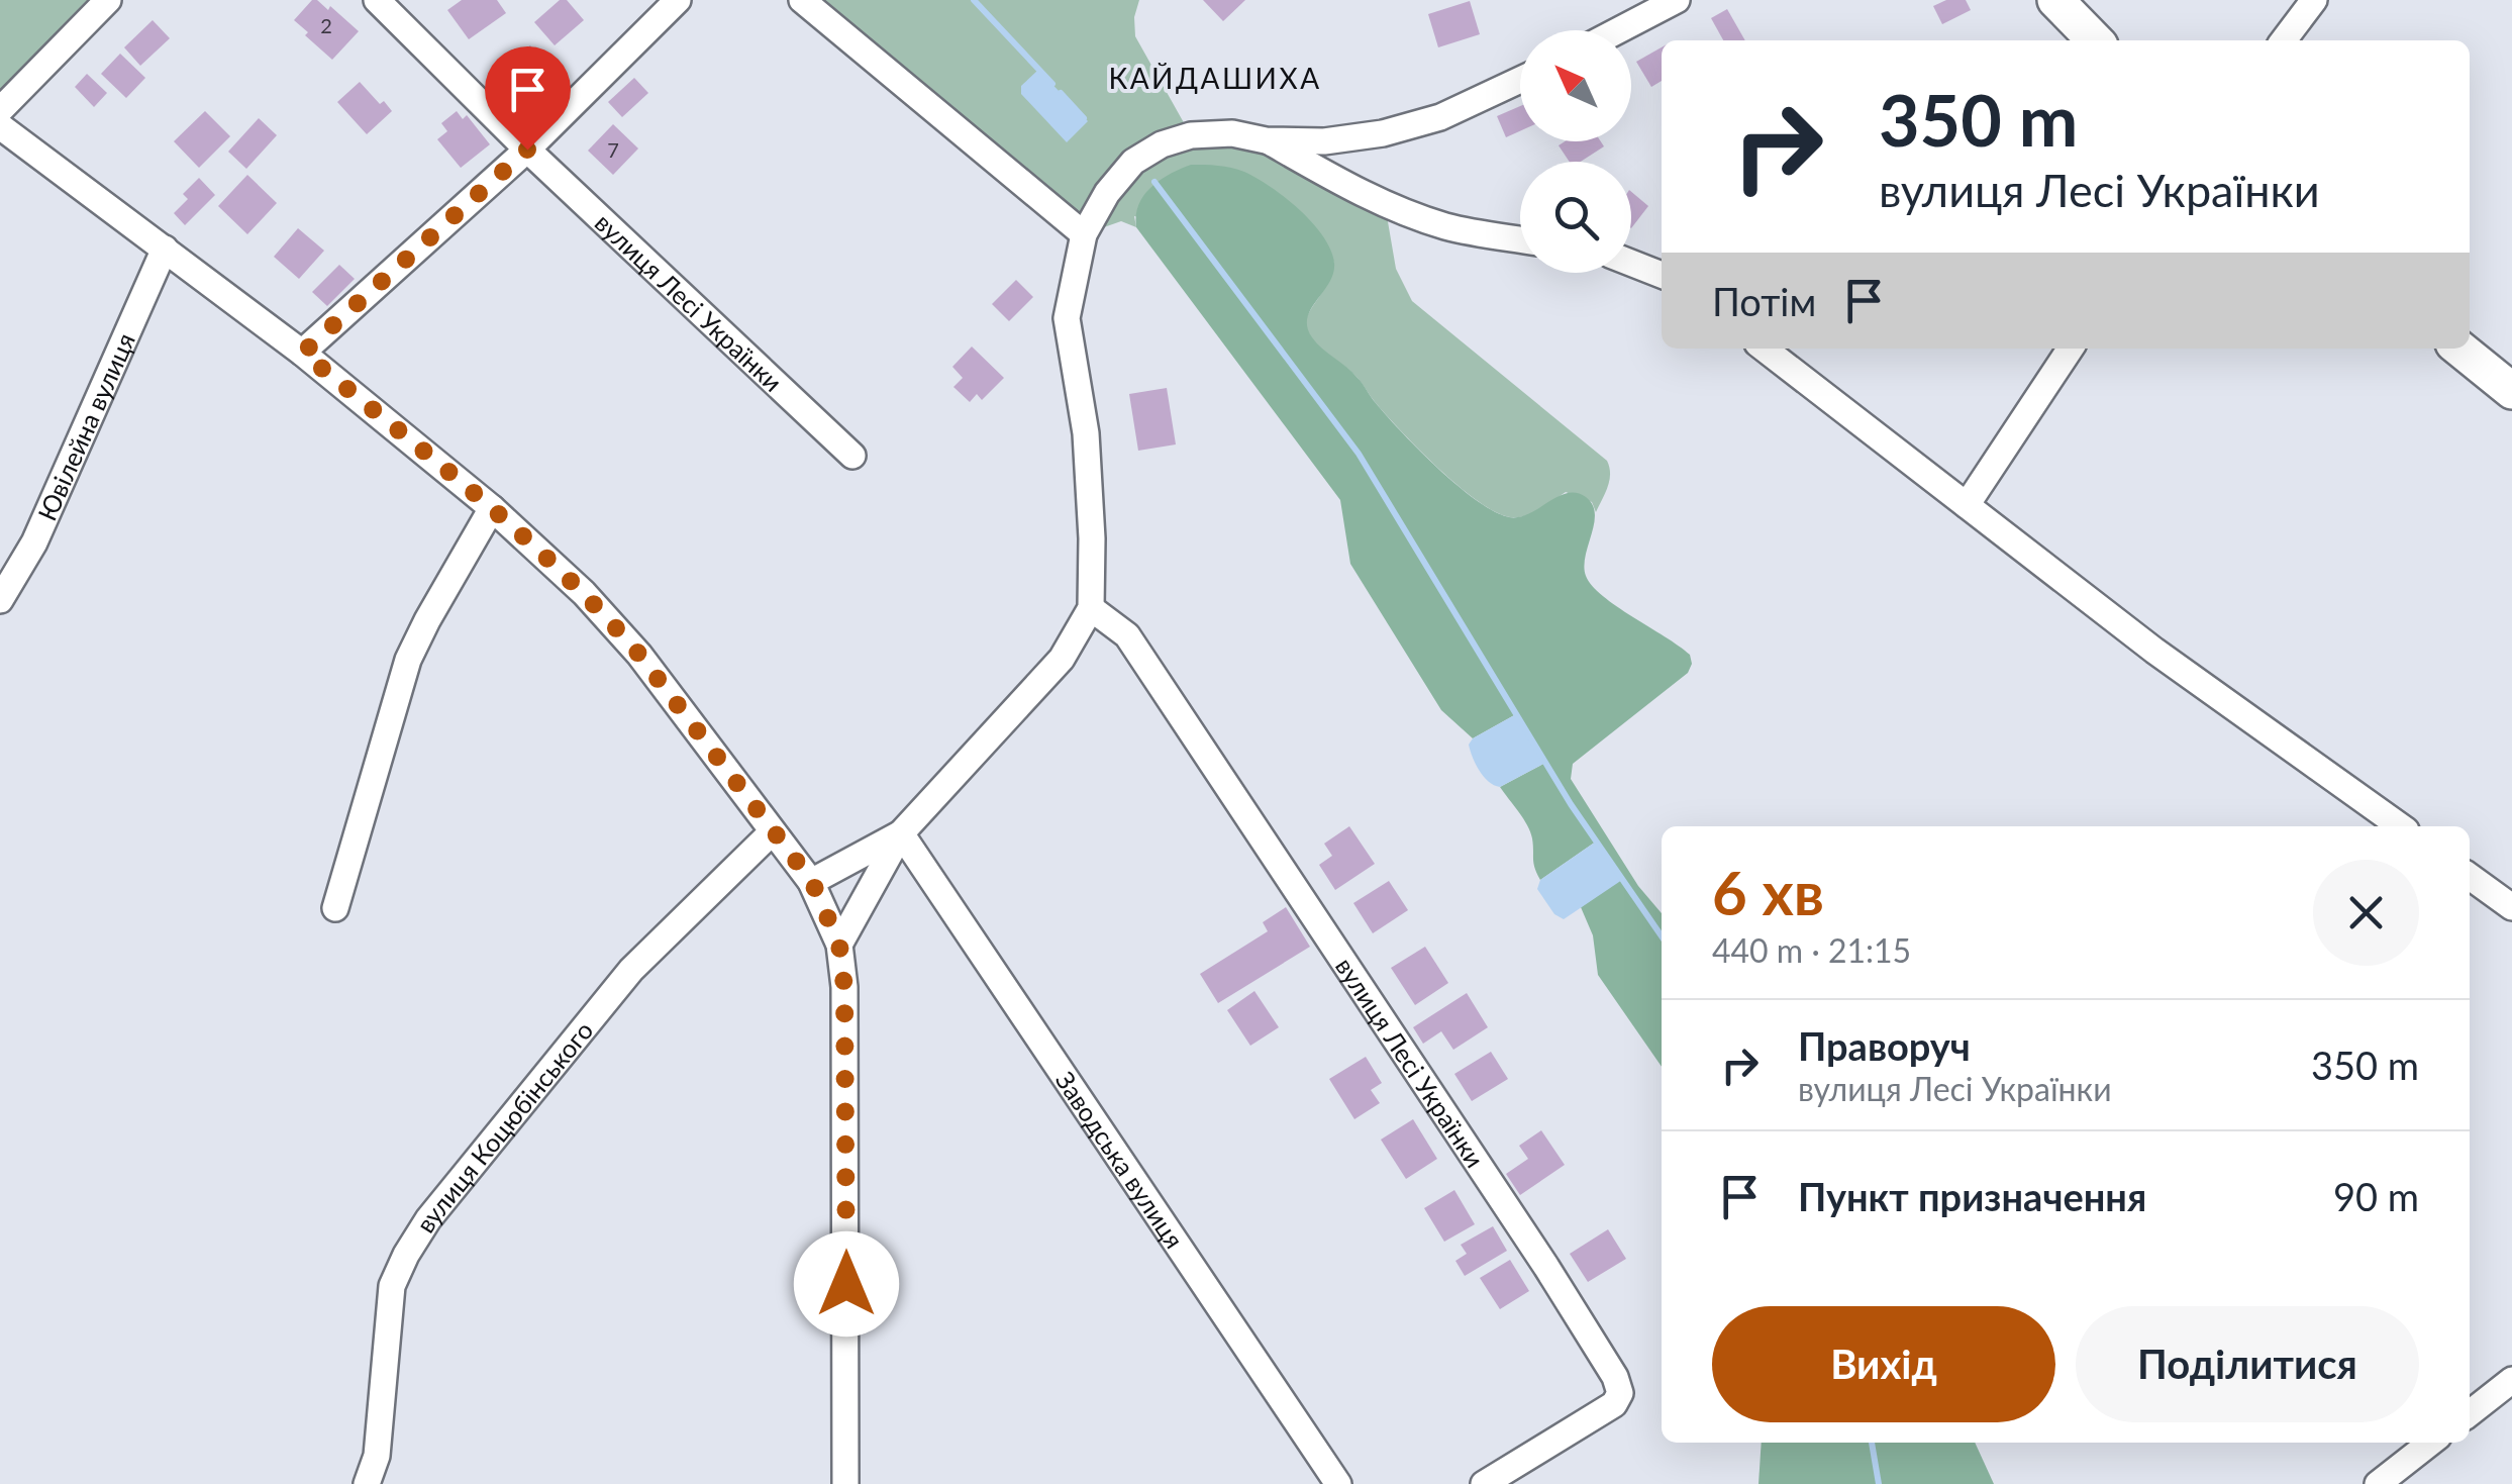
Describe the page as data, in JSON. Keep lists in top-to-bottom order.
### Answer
{
  "streets": {
    "street": [
      "вулиця Лесі Українки",
      "Ювілейна вулиця",
      "вулиця Коцюбінського",
      "Заводська вулиця"
    ]
  },
  "districts": ["КАЙДАШИХА"],
  "house_numbers": ["2", "7"],
  "north": "top left",
  "page": {
    "turn": ["350 m", "вулиця Лесі Українки"],
    "then": "Потім",
    "heading": ["6 хв", "440 m · 21:15"],
    "list": [
      {
        "name": "Праворуч",
        "note": "вулиця Лесі Українки",
        "value": "350 m"
      },
      {
        "name": "Пункт призначення",
        "value": "90 m"
      }
    ],
    "buttons": ["Вихід", "Поділитися"]
  }
}
